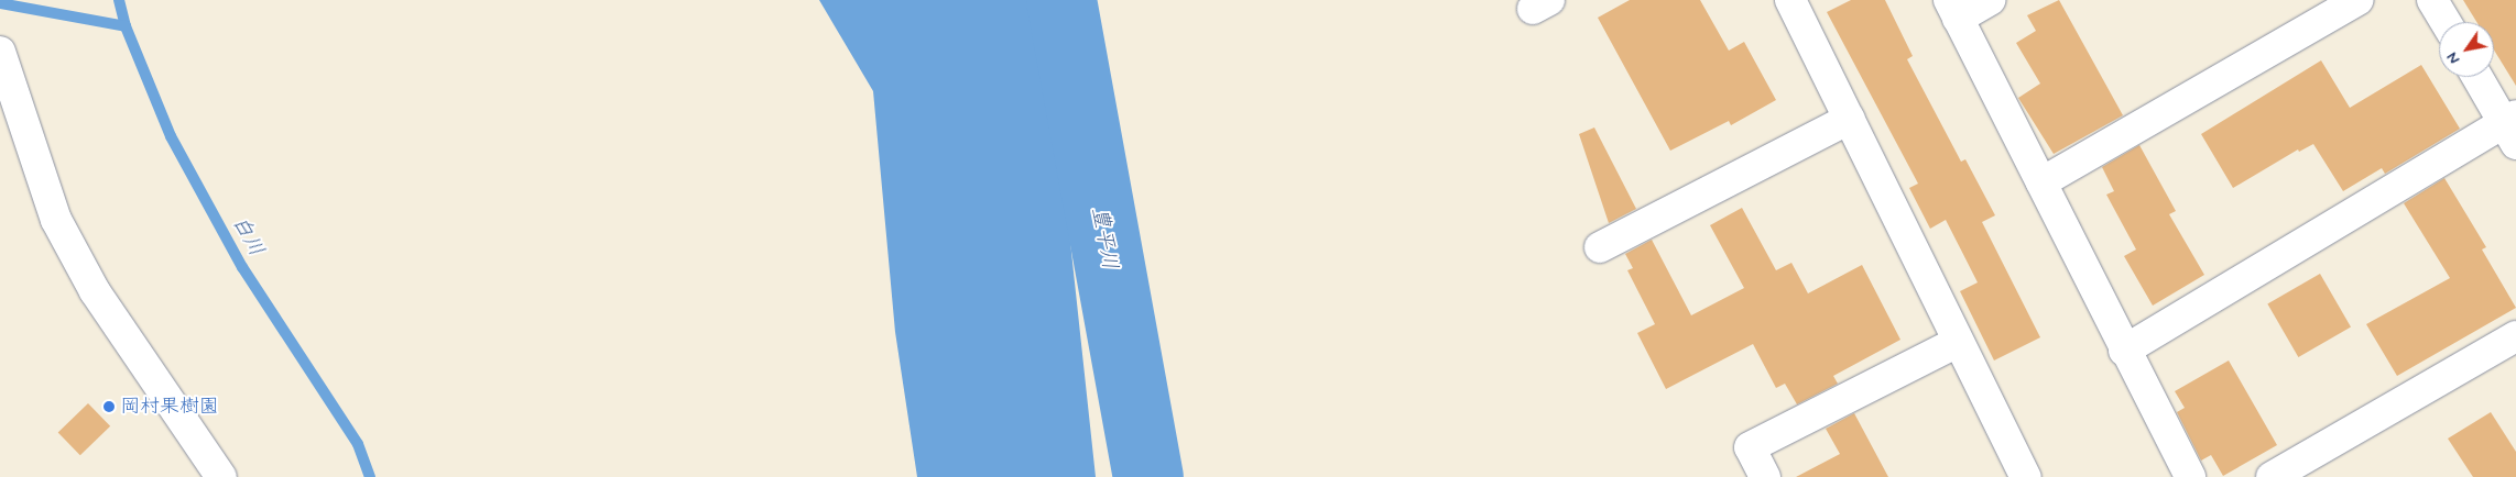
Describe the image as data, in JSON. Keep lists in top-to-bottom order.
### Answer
{
  "water": ["白川", "豊平川"],
  "places": ["岡村果樹園"],
  "north": "bottom left"
}
